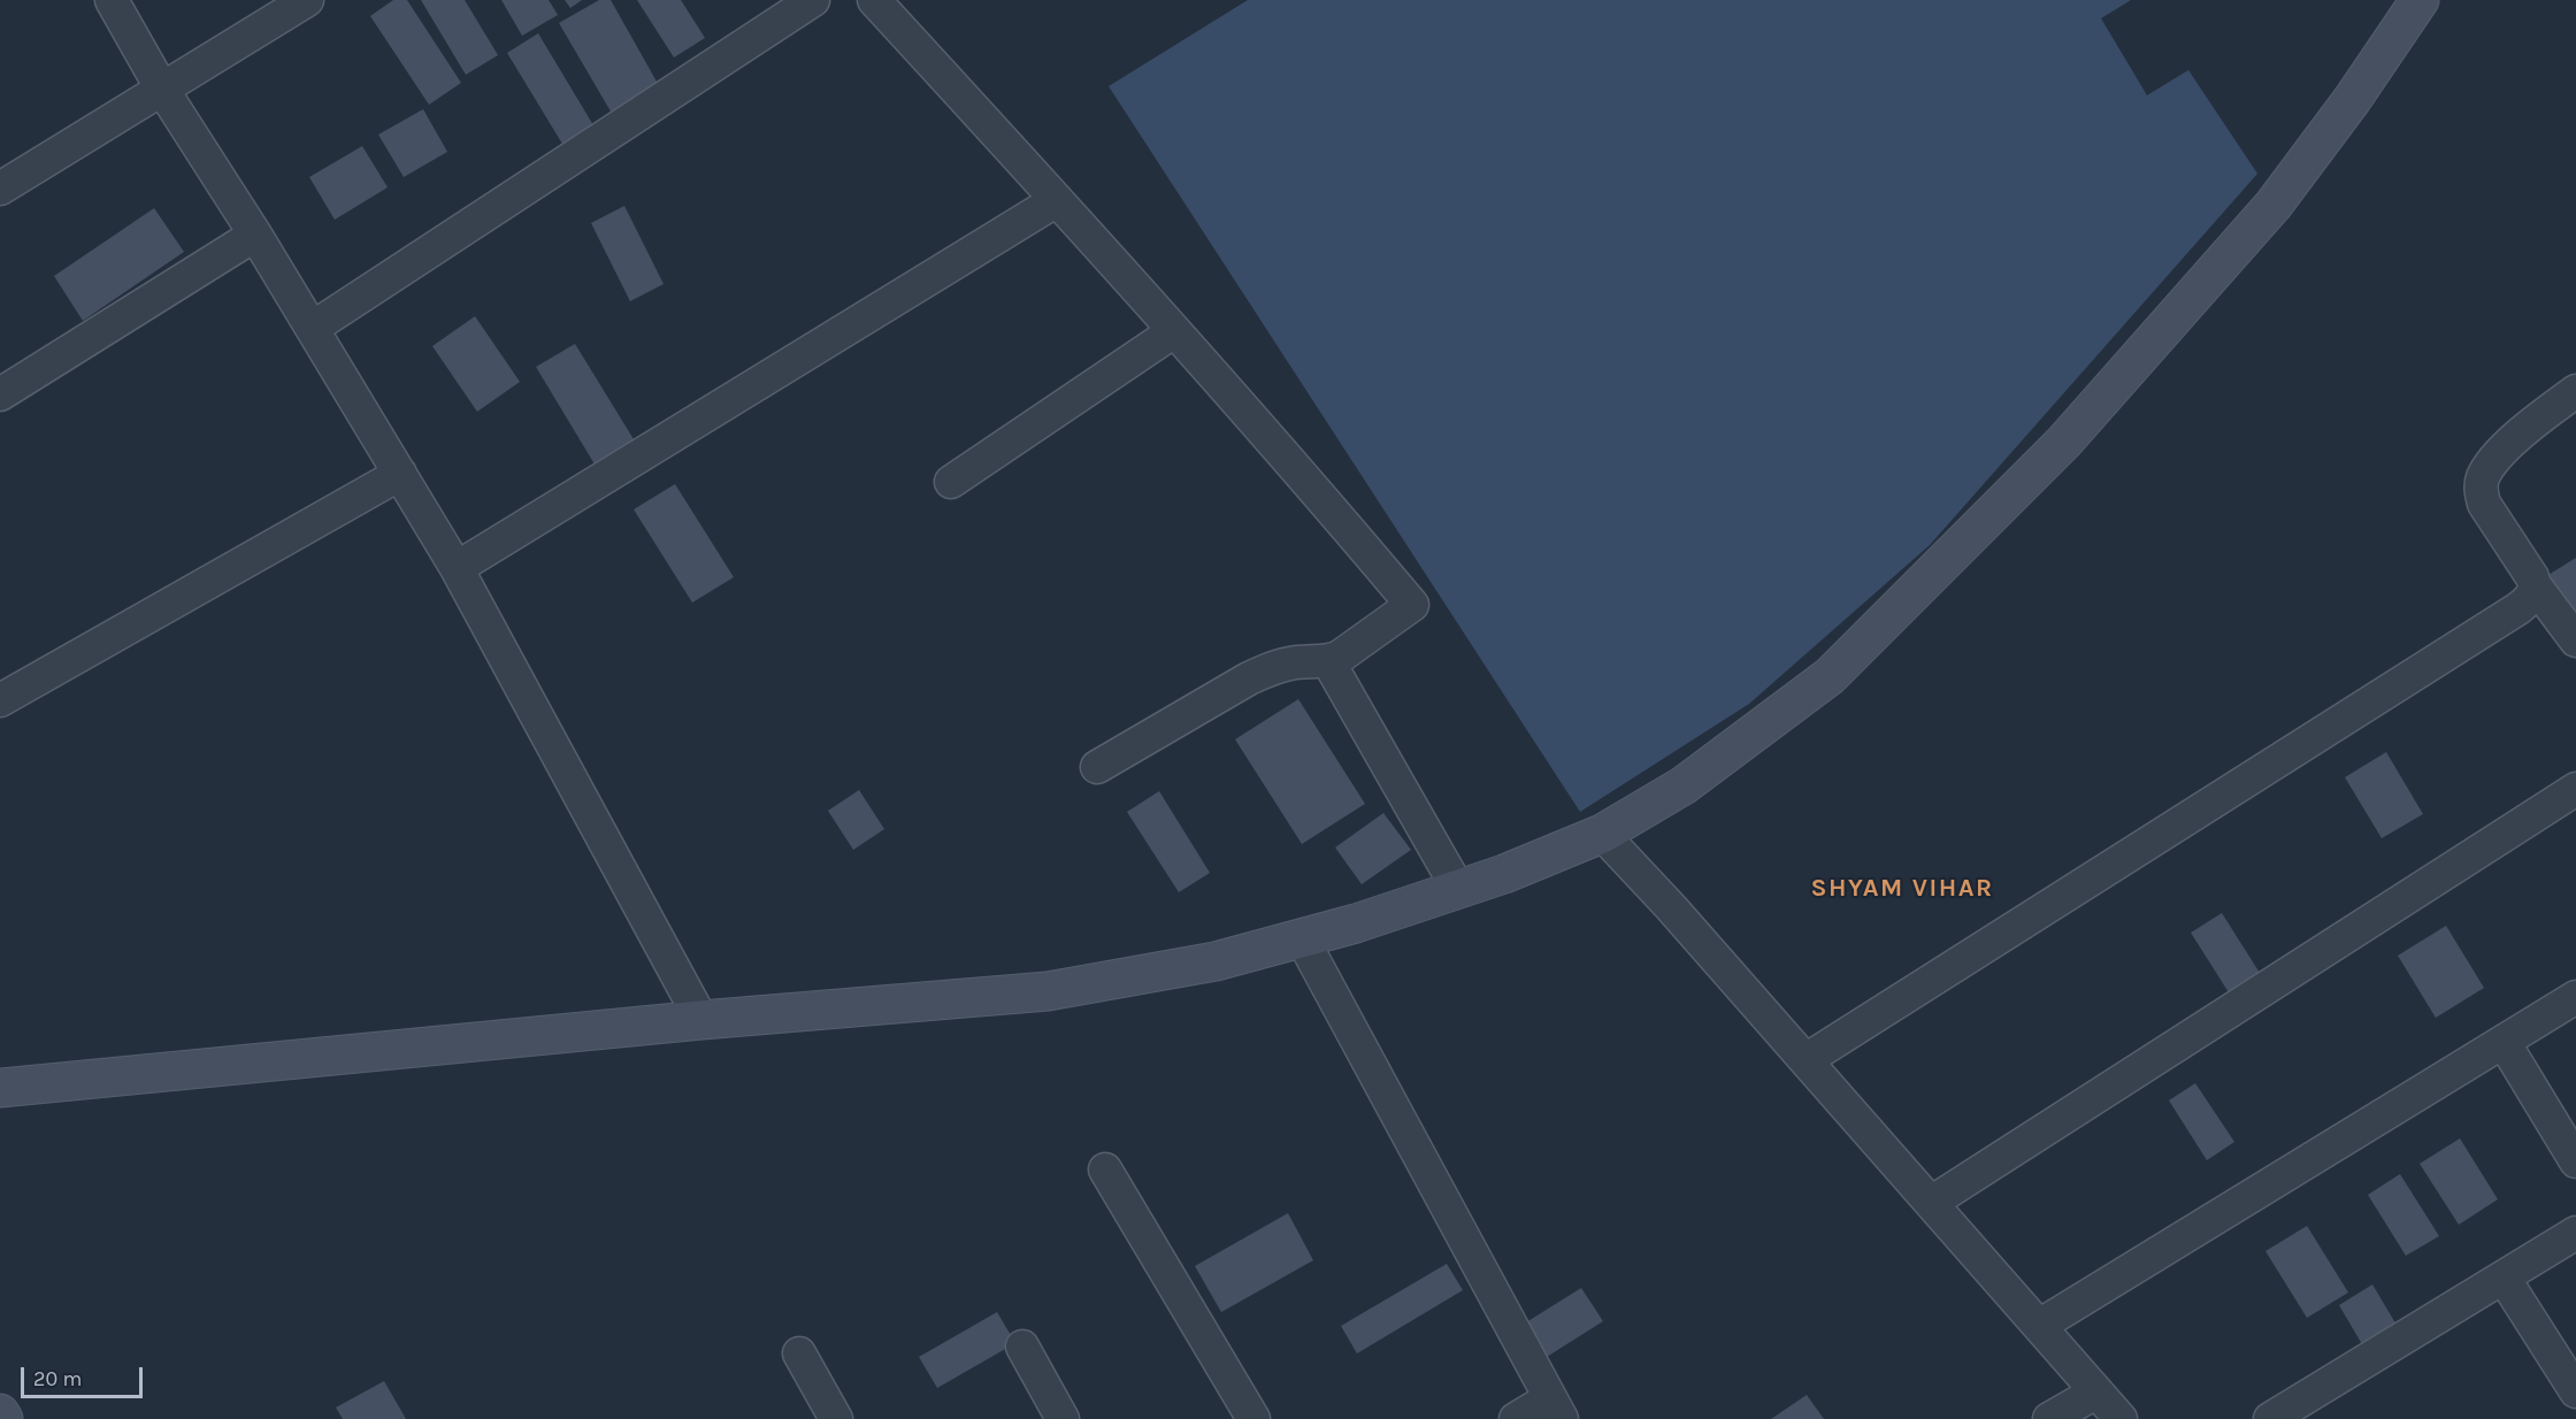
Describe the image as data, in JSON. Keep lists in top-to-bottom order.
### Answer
{
  "districts": ["SHYAM VIHAR"],
  "scale_bar": "20 m"
}
